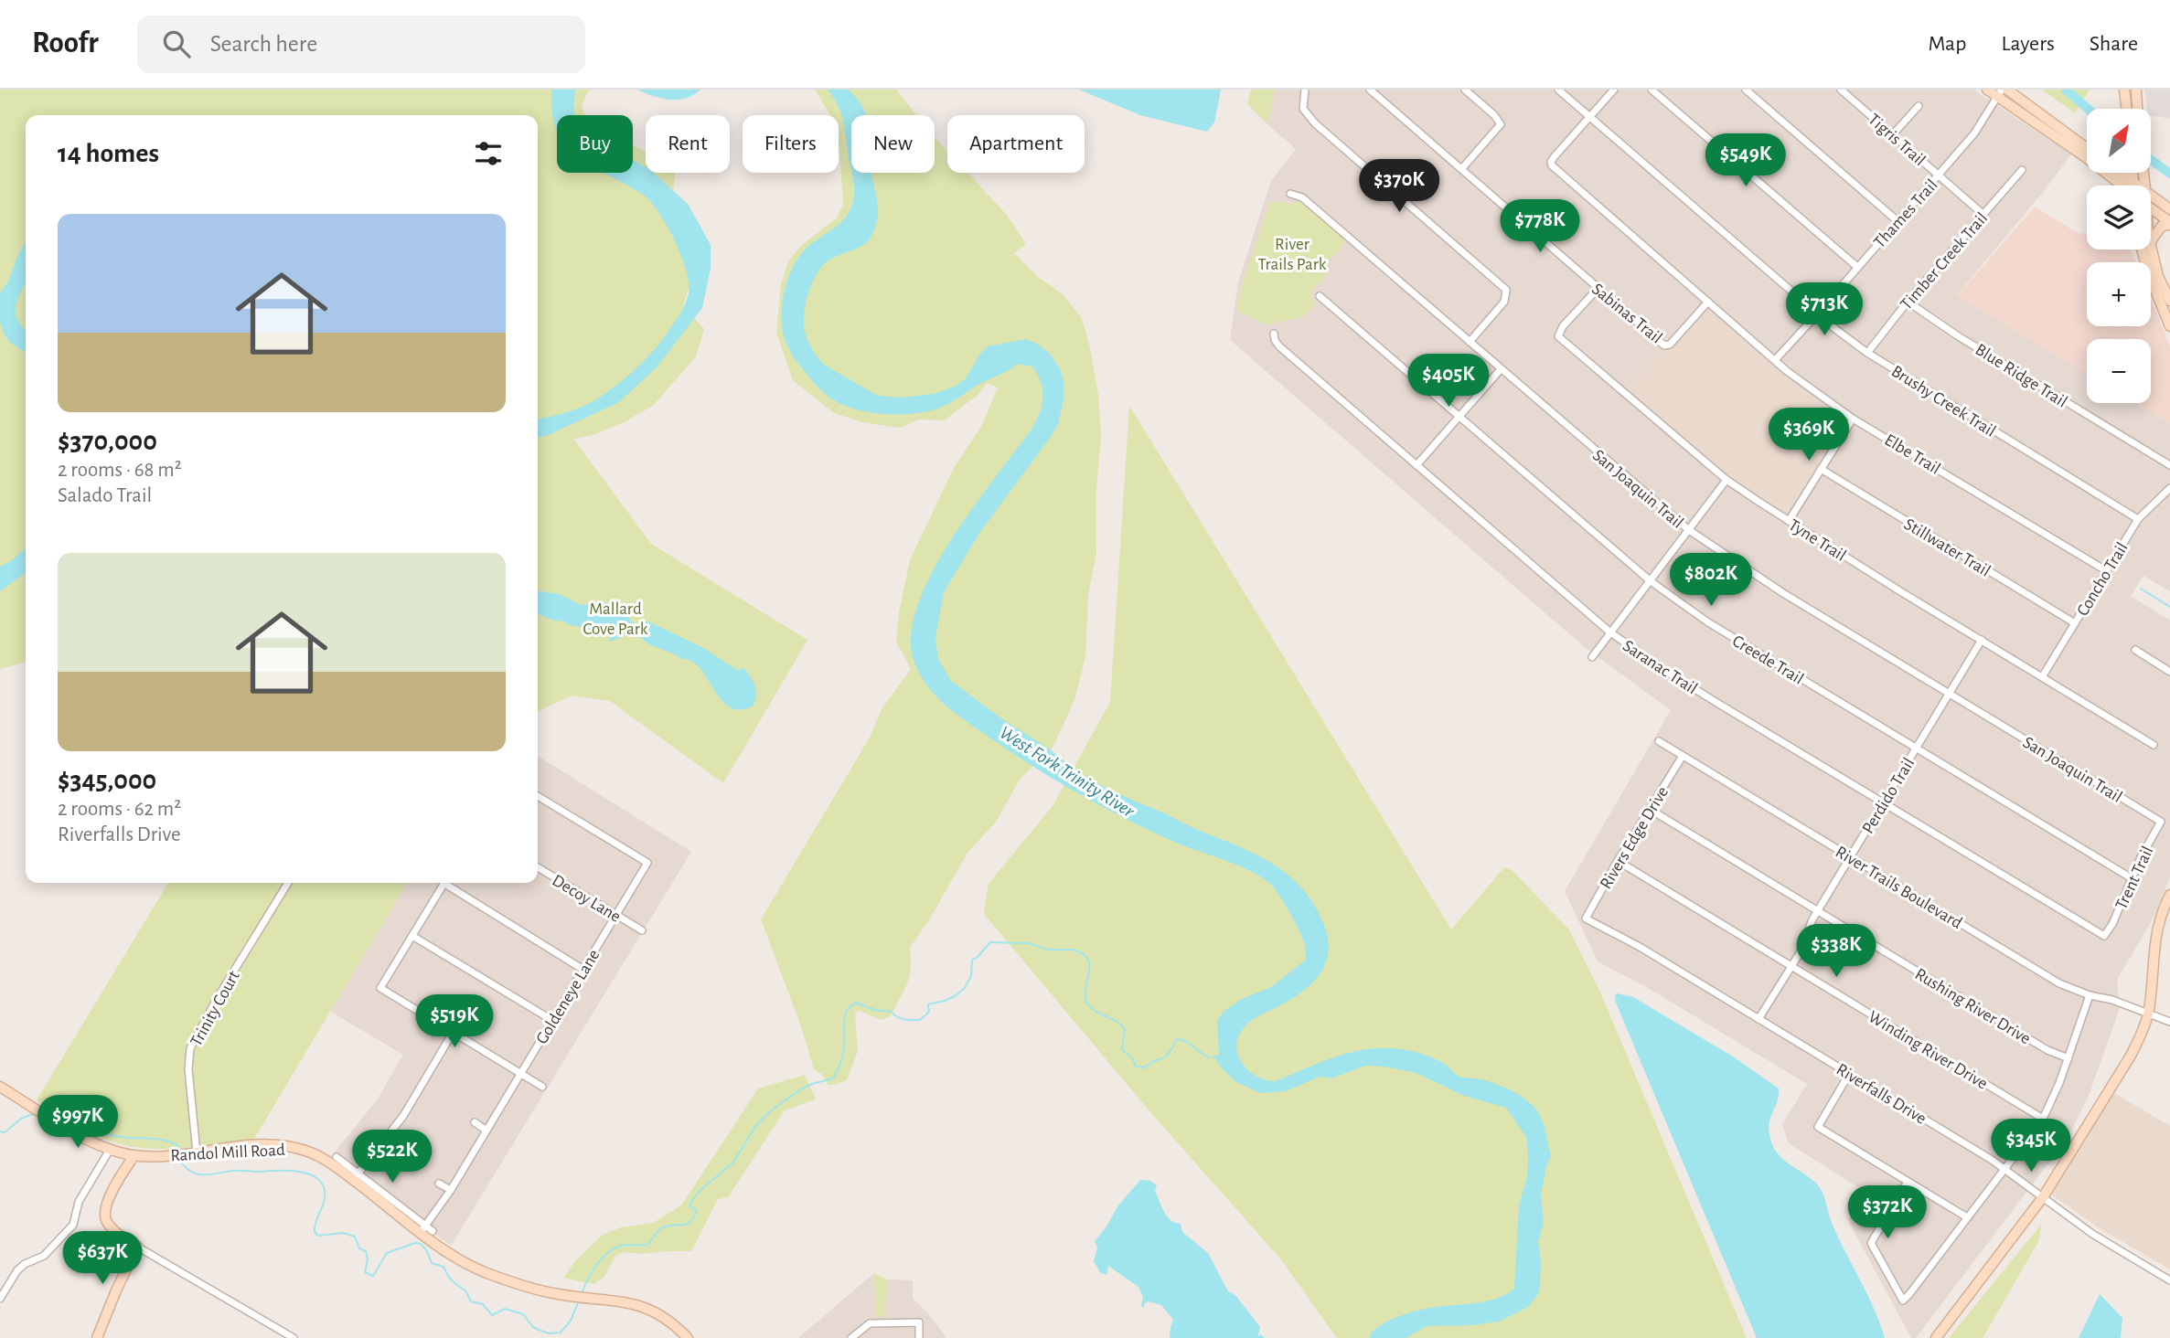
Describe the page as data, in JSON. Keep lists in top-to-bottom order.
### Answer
{
  "streets": {
    "main road": ["Randol Mill Road"],
    "street": [
      "Tigris Trail",
      "Thames Trail",
      "Timber Creek Trail",
      "Sabinas Trail",
      "Blue Ridge Trail",
      "Brushy Creek Trail",
      "Elbe Trail",
      "San Joaquin Trail",
      "Tyne Trail",
      "Stillwater Trail",
      "Concho Trail",
      "Creede Trail",
      "Saranac Trail",
      "Perdido Trail",
      "Rivers Edge Drive",
      "Trent Trail",
      "River Trails Boulevard",
      "Decoy Lane",
      "Goldeneye Lane",
      "Rushing River Drive",
      "Trinity Court",
      "Winding River Drive",
      "Riverfalls Drive"
    ]
  },
  "crossings": [
    ["Tigris Trail", "Thames Trail"],
    ["Tigris Trail", "Timber Creek Trail"],
    ["Thames Trail", "Brushy Creek Trail"],
    ["Thames Trail", "Elbe Trail"],
    ["Timber Creek Trail", "Blue Ridge Trail"],
    ["Timber Creek Trail", "Brushy Creek Trail"],
    ["Sabinas Trail", "Elbe Trail"],
    ["Sabinas Trail", "Tyne Trail"],
    ["Brushy Creek Trail", "Elbe Trail"],
    ["Brushy Creek Trail", "Concho Trail"],
    ["Elbe Trail", "Concho Trail"],
    ["San Joaquin Trail", "Perdido Trail"],
    ["San Joaquin Trail", "Trent Trail"],
    ["Tyne Trail", "Concho Trail"],
    ["Tyne Trail", "Perdido Trail"],
    ["Stillwater Trail", "Concho Trail"],
    ["Creede Trail", "Perdido Trail"],
    ["Creede Trail", "Trent Trail"],
    ["Saranac Trail", "Perdido Trail"],
    ["Saranac Trail", "Trent Trail"],
    ["Perdido Trail", "River Trails Boulevard"],
    ["Perdido Trail", "Rushing River Drive"],
    ["Perdido Trail", "Winding River Drive"],
    ["Perdido Trail", "Riverfalls Drive"],
    ["Rivers Edge Drive", "River Trails Boulevard"],
    ["Rivers Edge Drive", "Rushing River Drive"],
    ["Rivers Edge Drive", "Winding River Drive"],
    ["Rivers Edge Drive", "Riverfalls Drive"],
    ["Decoy Lane", "Goldeneye Lane"],
    ["Goldeneye Lane", "Randol Mill Road"],
    ["Trinity Court", "Randol Mill Road"]
  ],
  "water": ["West Fork Trinity River"],
  "parks": ["River Trails Park", "Mallard Cove Park"],
  "north": "top right",
  "page": {
    "header": "Roofr",
    "search": "Search here",
    "nav": ["Map", "Layers", "Share"],
    "map_buttons": ["+", "−"],
    "chip": [
      "Buy",
      "Rent",
      "Filters",
      "New",
      "Apartment"
    ],
    "heading": "14 homes",
    "price": [
      "$549K",
      "$370K",
      "$778K",
      "$713K",
      "$405K",
      "$369K",
      "$802K",
      "$338K",
      "$519K",
      "$997K",
      "$345K",
      "$522K",
      "$372K",
      "$637K"
    ],
    "list": [
      {
        "name": "$370,000",
        "note": "2 rooms · 68 m² · Salado Trail"
      },
      {
        "name": "$345,000",
        "note": "2 rooms · 62 m² · Riverfalls Drive"
      }
    ]
  }
}
